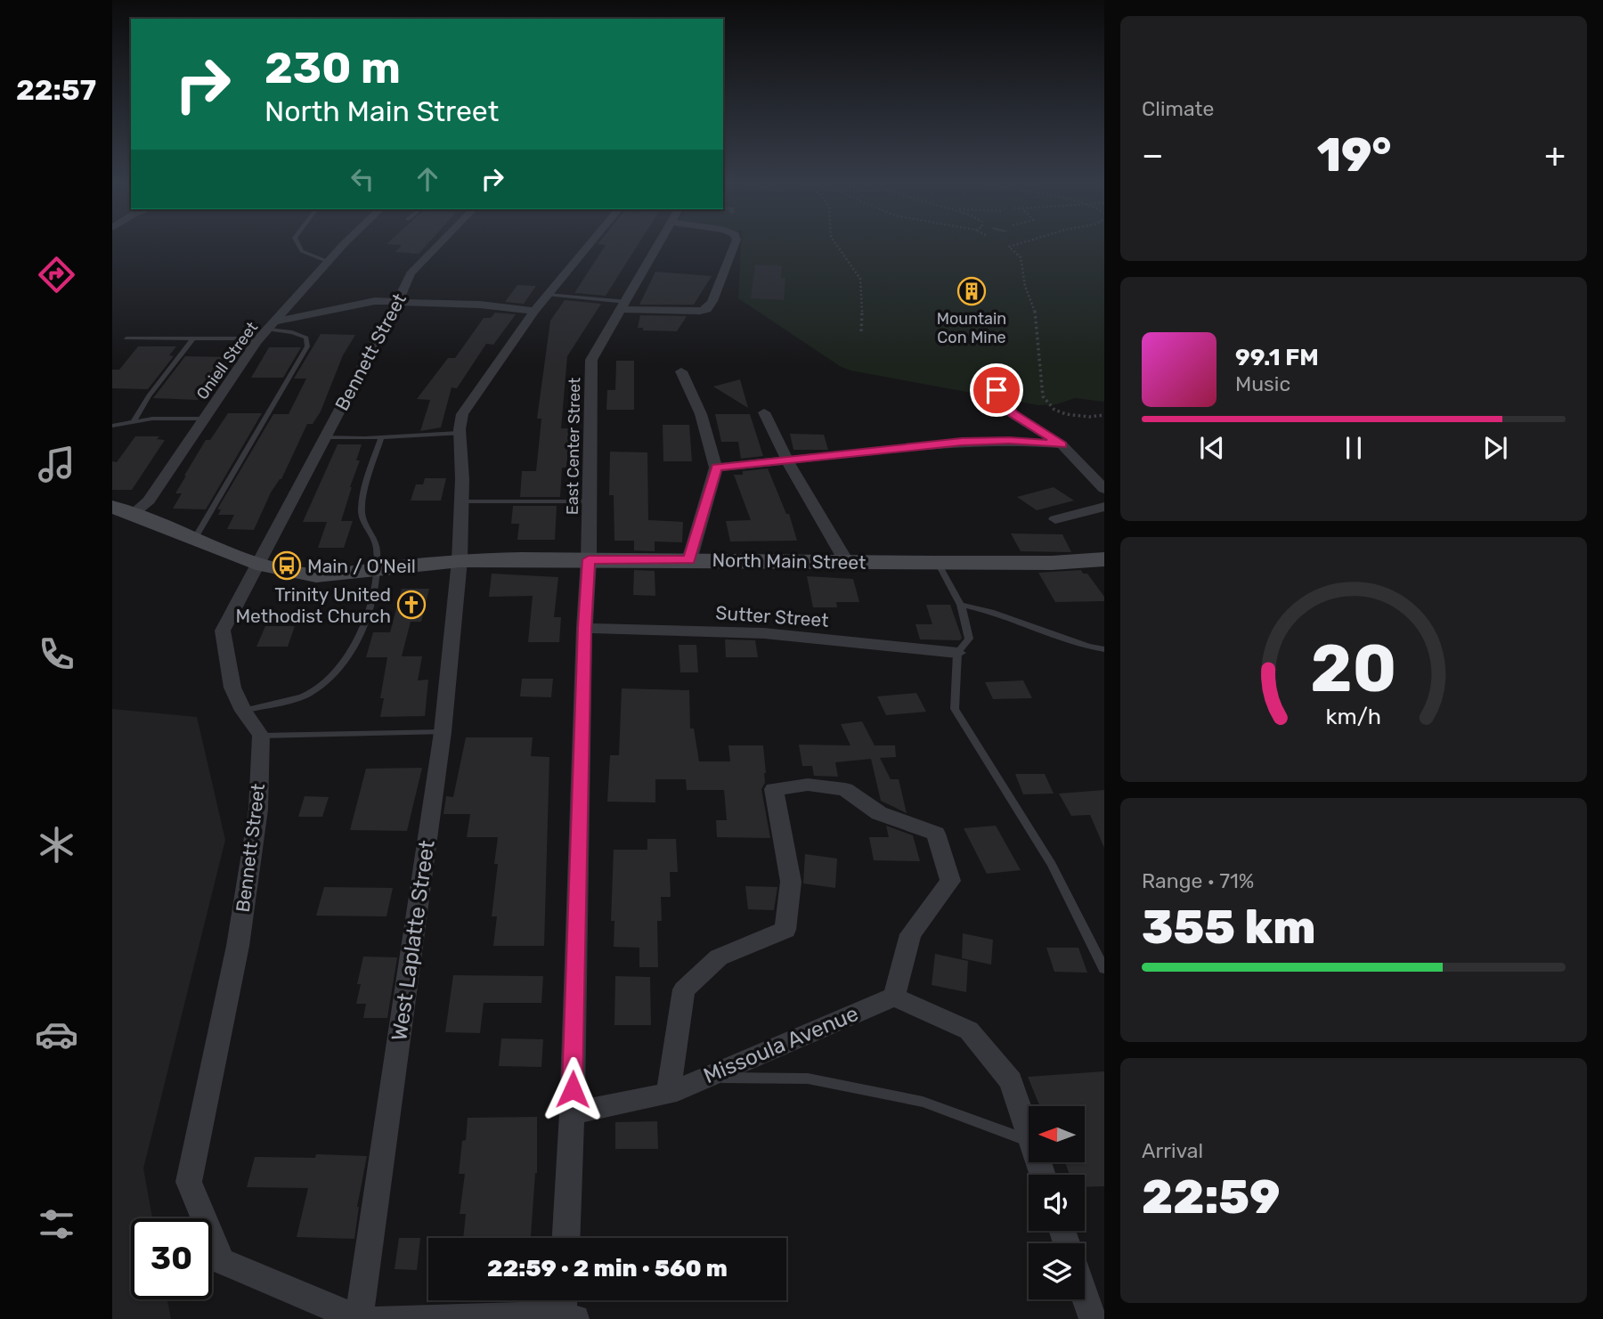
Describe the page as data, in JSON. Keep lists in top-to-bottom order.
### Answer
{
  "streets": {
    "main road": ["North Main Street"],
    "street": [
      "Bennett Street",
      "Oniell Street",
      "East Center Street",
      "Sutter Street",
      "West Laplatte Street",
      "Missoula Avenue"
    ]
  },
  "crossings": [
    ["Bennett Street", "North Main Street"],
    ["Bennett Street", "West Laplatte Street"],
    ["Oniell Street", "North Main Street"],
    ["East Center Street", "North Main Street"],
    ["East Center Street", "Sutter Street"],
    ["East Center Street", "Missoula Avenue"],
    ["North Main Street", "West Laplatte Street"]
  ],
  "places": {
    "building": ["Mountain Con Mine"],
    "bus stop": ["Main / O'Neil"],
    "church": ["Trinity United Methodist Church"]
  },
  "north": "left",
  "page": {
    "tabs": "22:57",
    "tile": [
      "Climate",
      ["Range · 71%", "355 km"],
      ["Arrival", "22:59"]
    ],
    "turn": ["230 m", "North Main Street"],
    "heat": ["−", "19°", "+"],
    "song": ["99.1 FM", "Music"],
    "limit": "30",
    "trip": "22:59 · 2 min · 560 m",
    "gauge": ["20", "km/h"]
  }
}
